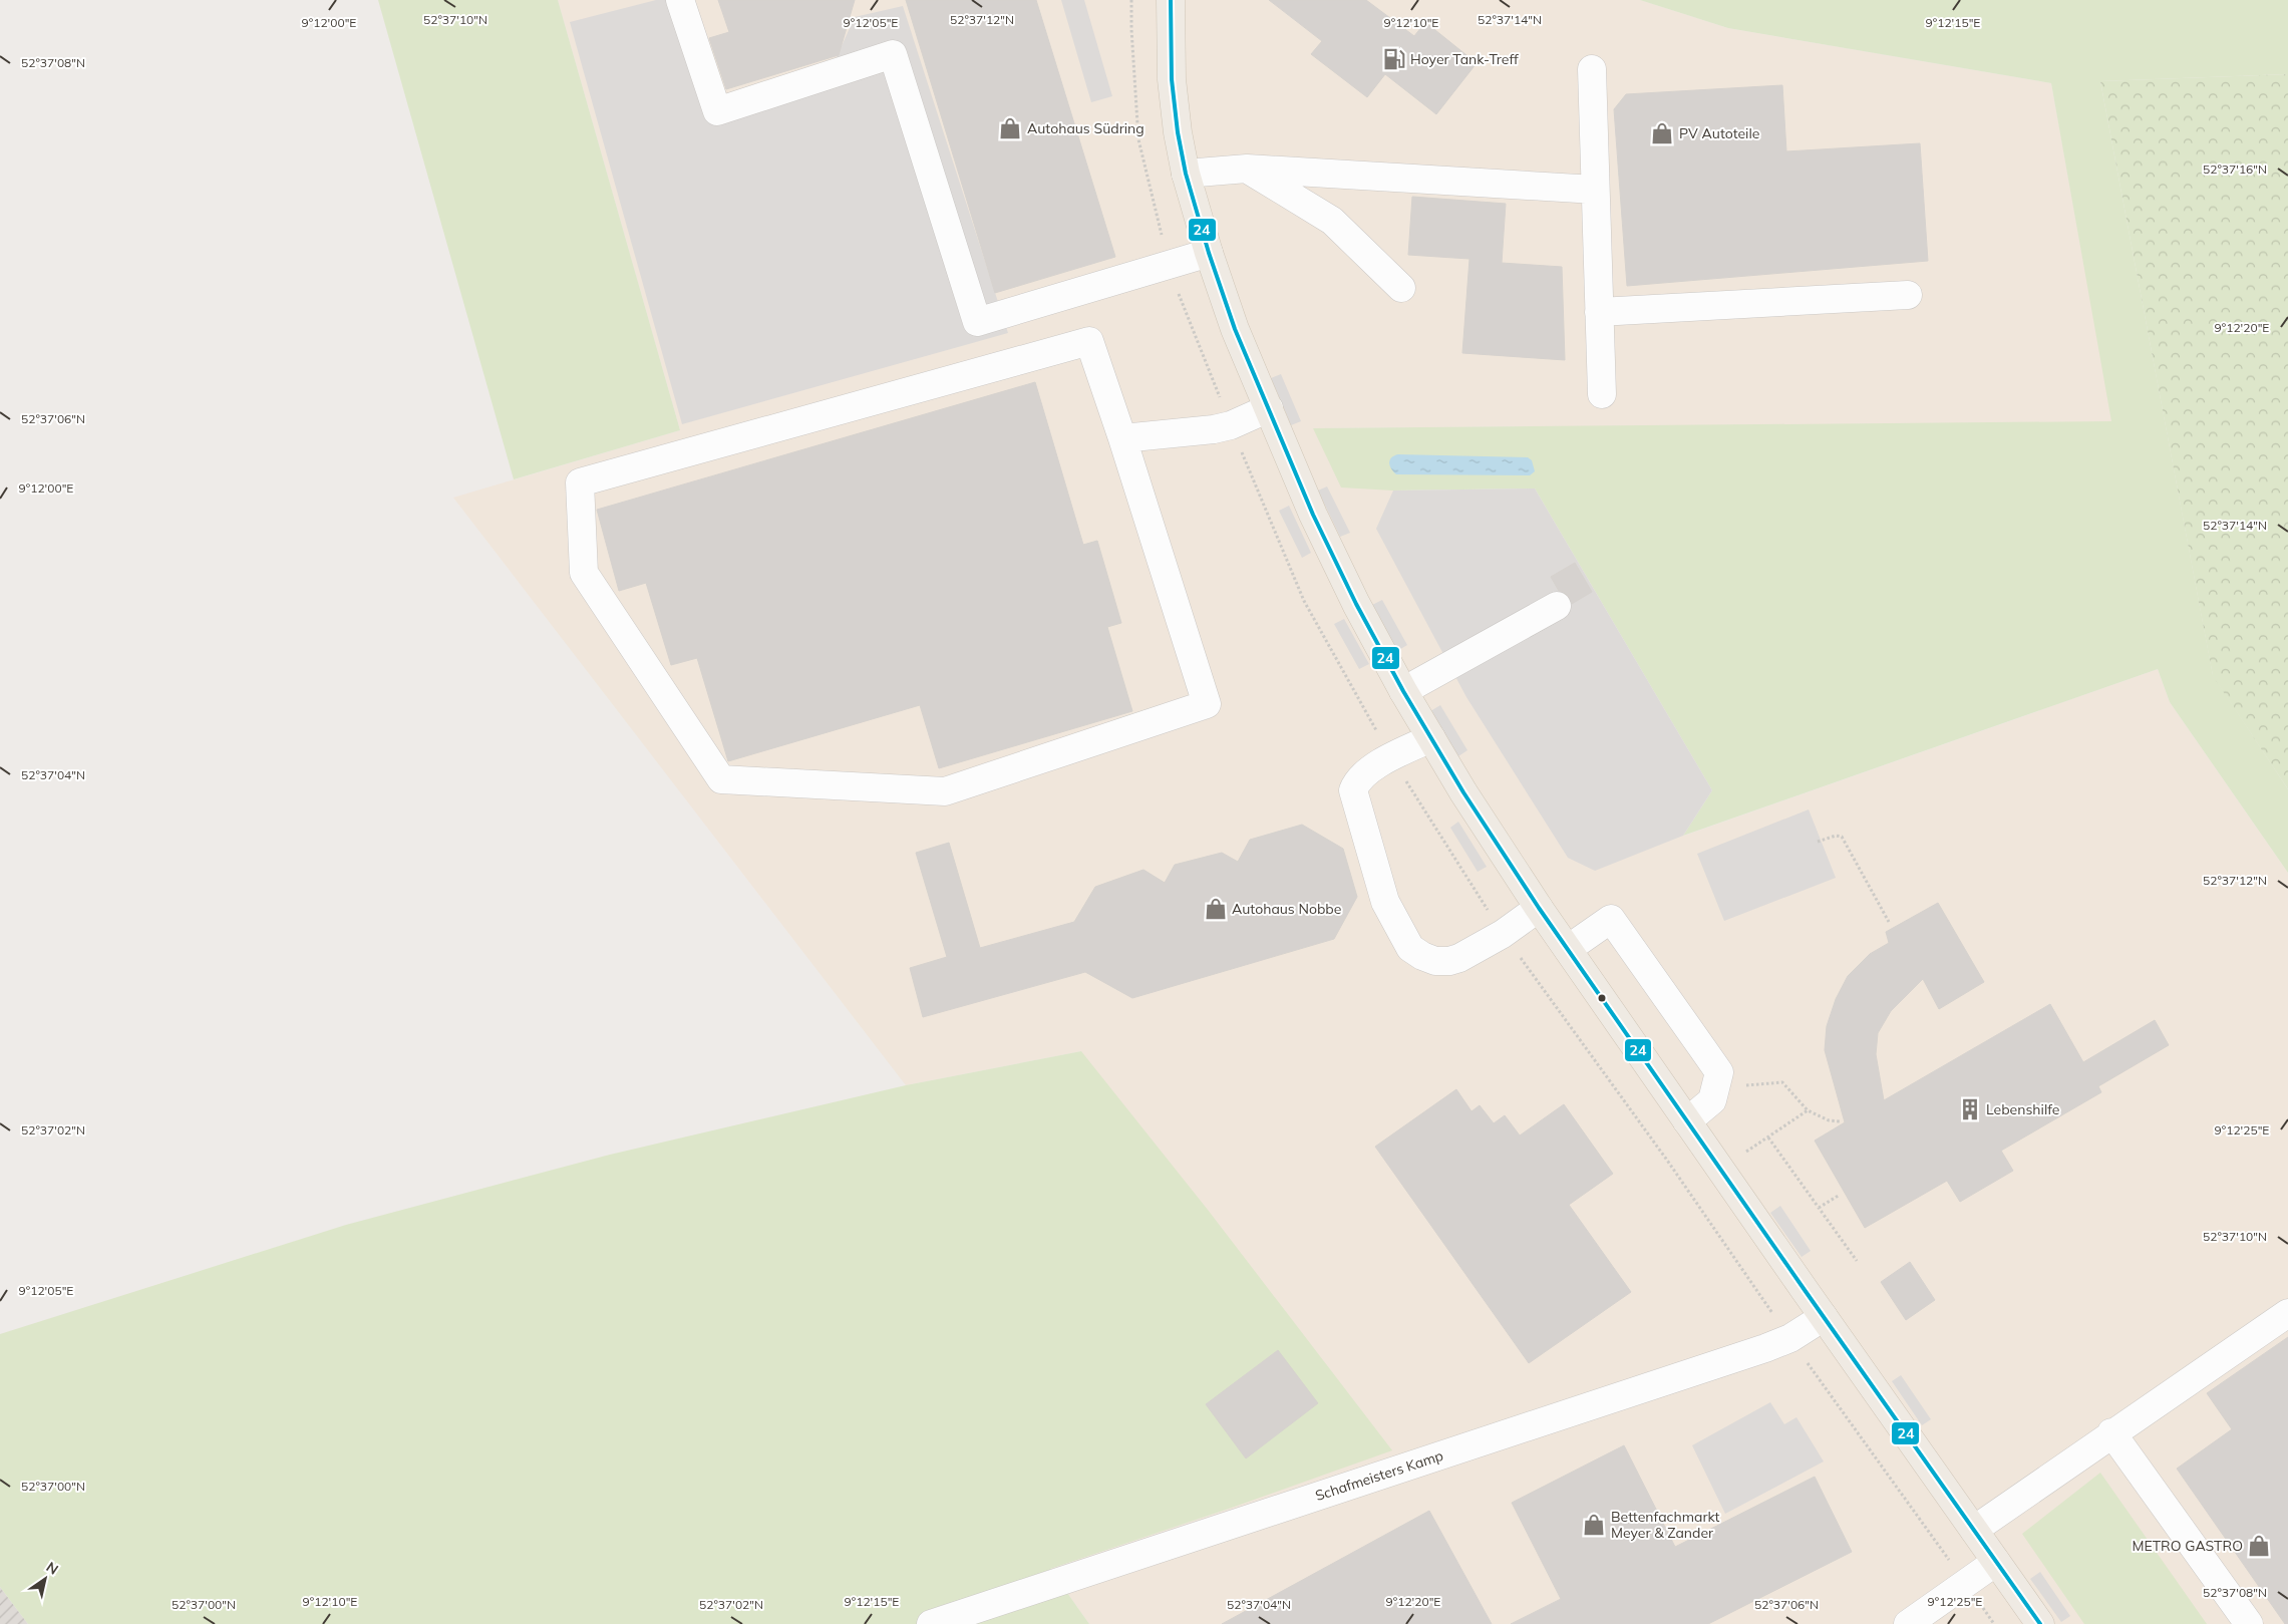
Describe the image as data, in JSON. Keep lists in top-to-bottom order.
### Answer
{
  "streets": {
    "street": ["Schafmeisters Kamp"]
  },
  "places": {
    "fuel station": ["Hoyer Tank-Treff"],
    "shop": [
      "Autohaus Südring",
      "PV Autoteile",
      "Autohaus Nobbe",
      "Bettenfachmarkt Meyer & Zander",
      "METRO GASTRO"
    ],
    "building": ["Lebenshilfe"]
  },
  "lines": ["transit line 24"],
  "north": "top right",
  "coordinates": [
    "52°37'10\"N",
    "52°37'12\"N",
    "52°37'14\"N",
    "9°12'10\"E",
    "9°12'15\"E",
    "9°12'00\"E",
    "9°12'05\"E",
    "52°37'08\"N",
    "52°37'16\"N",
    "9°12'20\"E",
    "52°37'06\"N",
    "52°37'04\"N",
    "9°12'25\"E",
    "52°37'02\"N",
    "52°37'00\"N"
  ]
}
